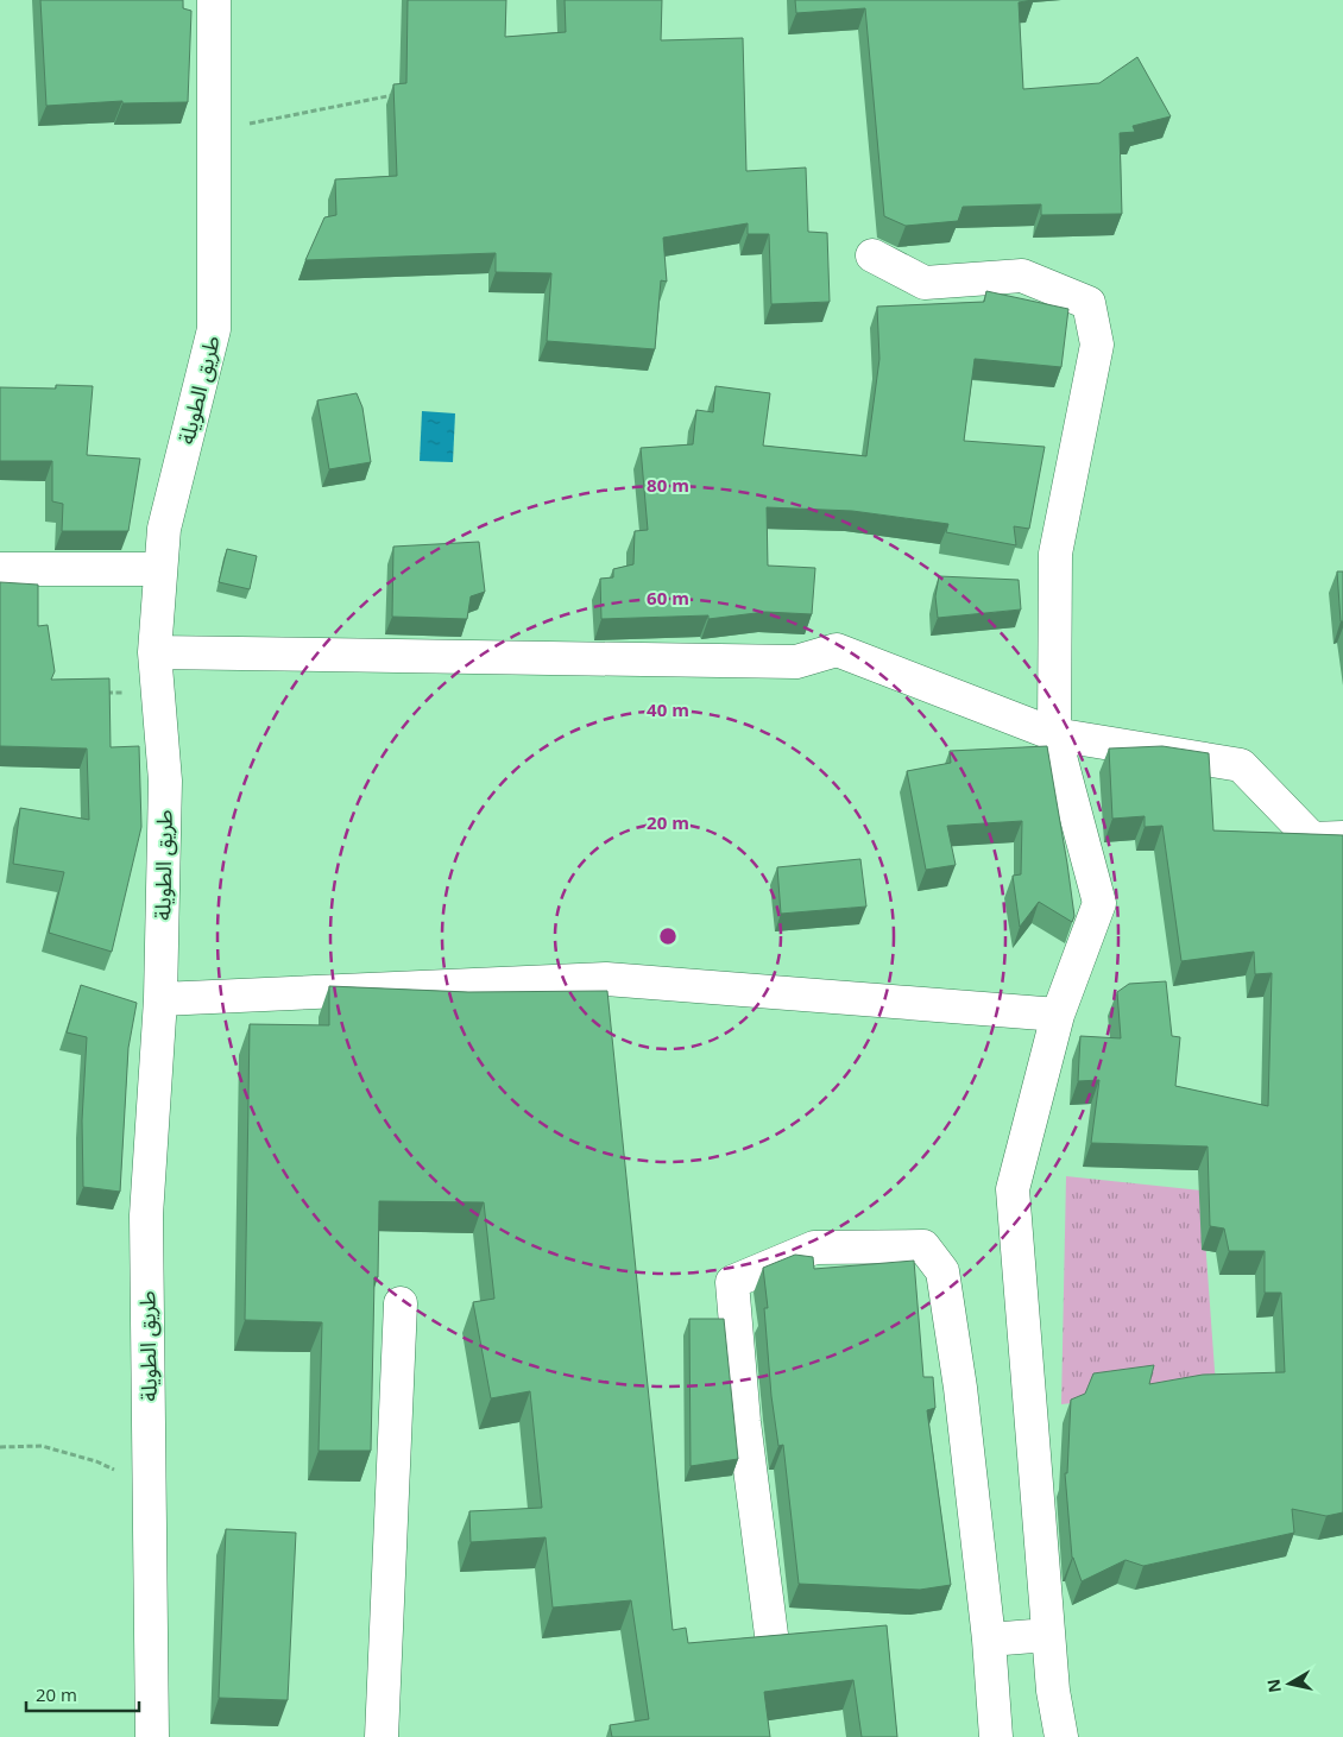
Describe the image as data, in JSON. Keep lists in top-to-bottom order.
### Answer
{
  "streets": {
    "street": ["طريق الطويلة"]
  },
  "scale_bar": "20 m",
  "north": "left",
  "rings": [
    "80 m",
    "60 m",
    "40 m",
    "20 m"
  ]
}
